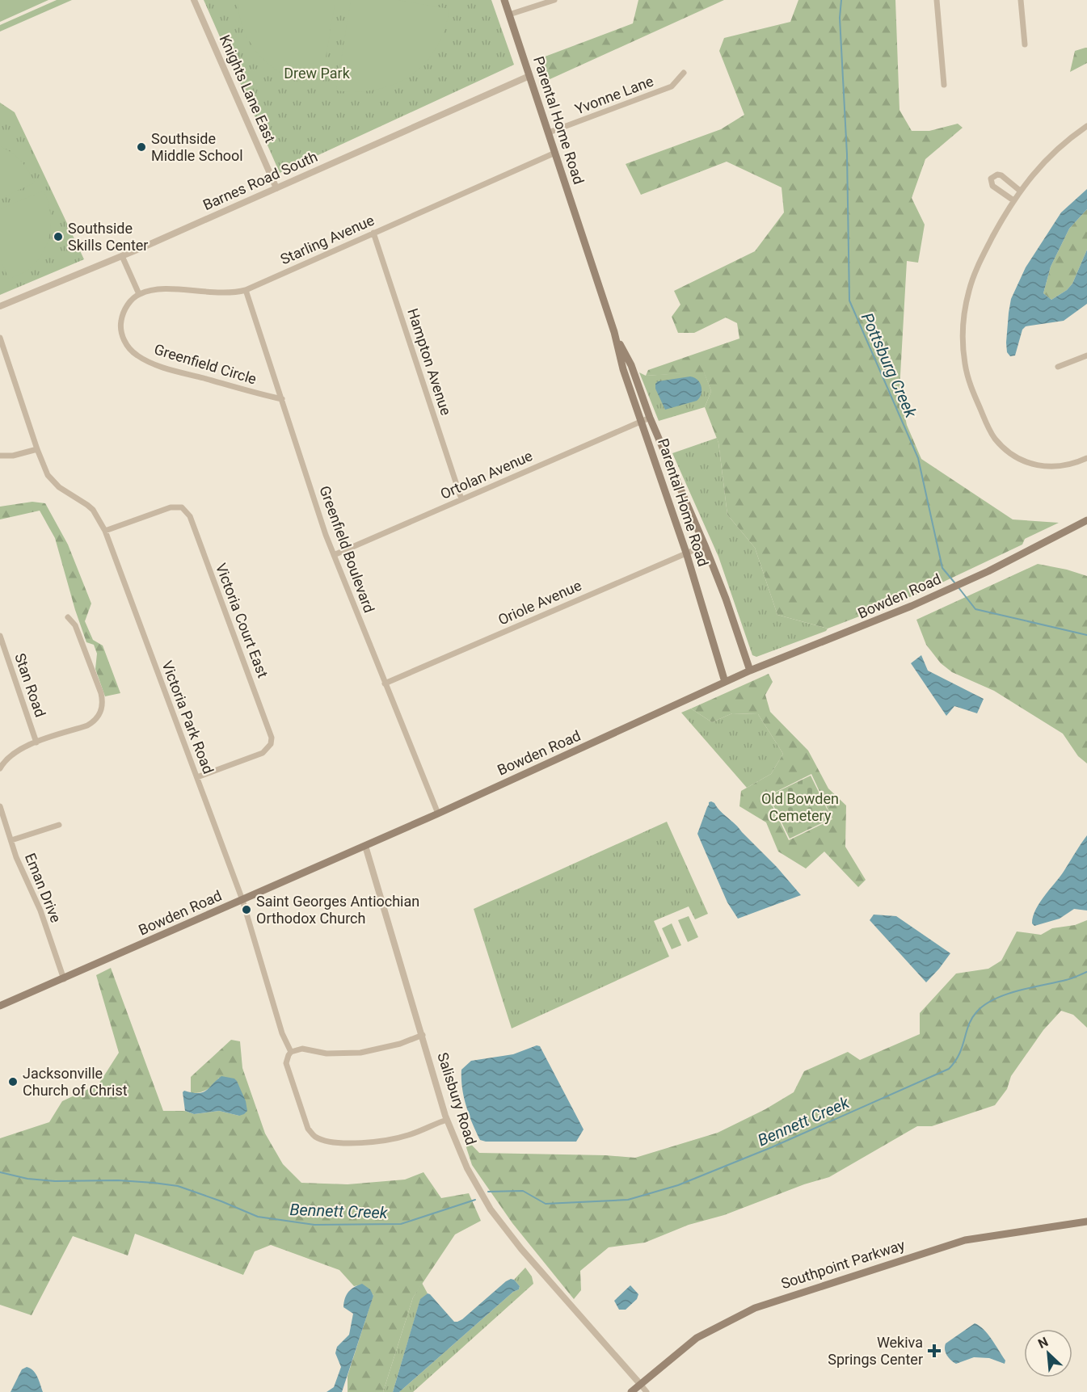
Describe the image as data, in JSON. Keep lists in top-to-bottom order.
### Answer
{
  "streets": {
    "main road": ["Parental Home Road", "Bowden Road", "Southpoint Parkway"],
    "street": [
      "Knights Lane East",
      "Yvonne Lane",
      "Barnes Road South",
      "Starling Avenue",
      "Hampton Avenue",
      "Greenfield Circle",
      "Ortolan Avenue",
      "Greenfield Boulevard",
      "Oriole Avenue",
      "Victoria Court East",
      "Stan Road",
      "Victoria Park Road",
      "Eman Drive",
      "Salisbury Road"
    ]
  },
  "crossings": [
    ["Knights Lane East", "Barnes Road South"],
    ["Yvonne Lane", "Parental Home Road"],
    ["Parental Home Road", "Barnes Road South"],
    ["Parental Home Road", "Starling Avenue"],
    ["Parental Home Road", "Ortolan Avenue"],
    ["Parental Home Road", "Bowden Road"],
    ["Parental Home Road", "Oriole Avenue"],
    ["Starling Avenue", "Hampton Avenue"],
    ["Starling Avenue", "Greenfield Circle"],
    ["Starling Avenue", "Greenfield Boulevard"],
    ["Hampton Avenue", "Ortolan Avenue"],
    ["Greenfield Circle", "Greenfield Boulevard"],
    ["Ortolan Avenue", "Greenfield Boulevard"],
    ["Greenfield Boulevard", "Bowden Road"],
    ["Greenfield Boulevard", "Oriole Avenue"],
    ["Bowden Road", "Victoria Park Road"],
    ["Bowden Road", "Eman Drive"],
    ["Bowden Road", "Salisbury Road"],
    ["Victoria Court East", "Victoria Park Road"],
    ["Victoria Park Road", "Salisbury Road"],
    ["Salisbury Road", "Southpoint Parkway"]
  ],
  "water": ["Pottsburg Creek", "Bennett Creek"],
  "parks": ["Drew Park", "Old Bowden Cemetery"],
  "places": {
    "other": [
      "Southside Middle School",
      "Southside Skills Center",
      "Saint Georges Antiochian Orthodox Church",
      "Jacksonville Church of Christ"
    ],
    "health": ["Wekiva Springs Center"]
  },
  "north": "top left"
}
